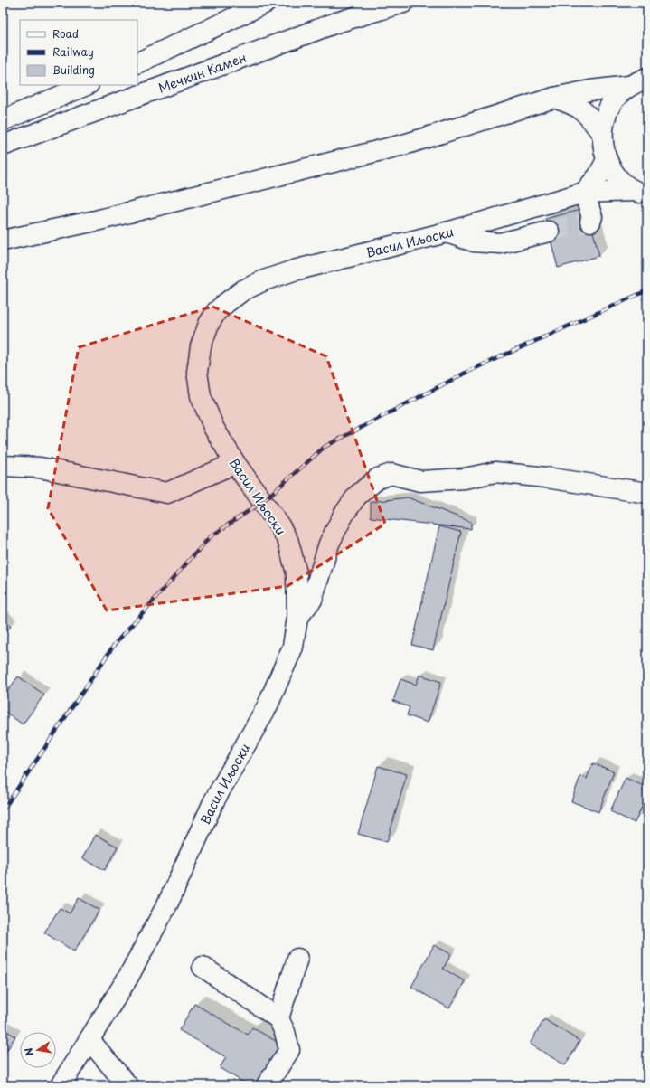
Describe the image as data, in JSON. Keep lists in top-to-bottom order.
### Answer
{
  "streets": {
    "main road": ["Мечкин Камен", "Васил Иљоски"]
  },
  "legend": ["Road", "Railway", "Building"],
  "north": "left"
}
